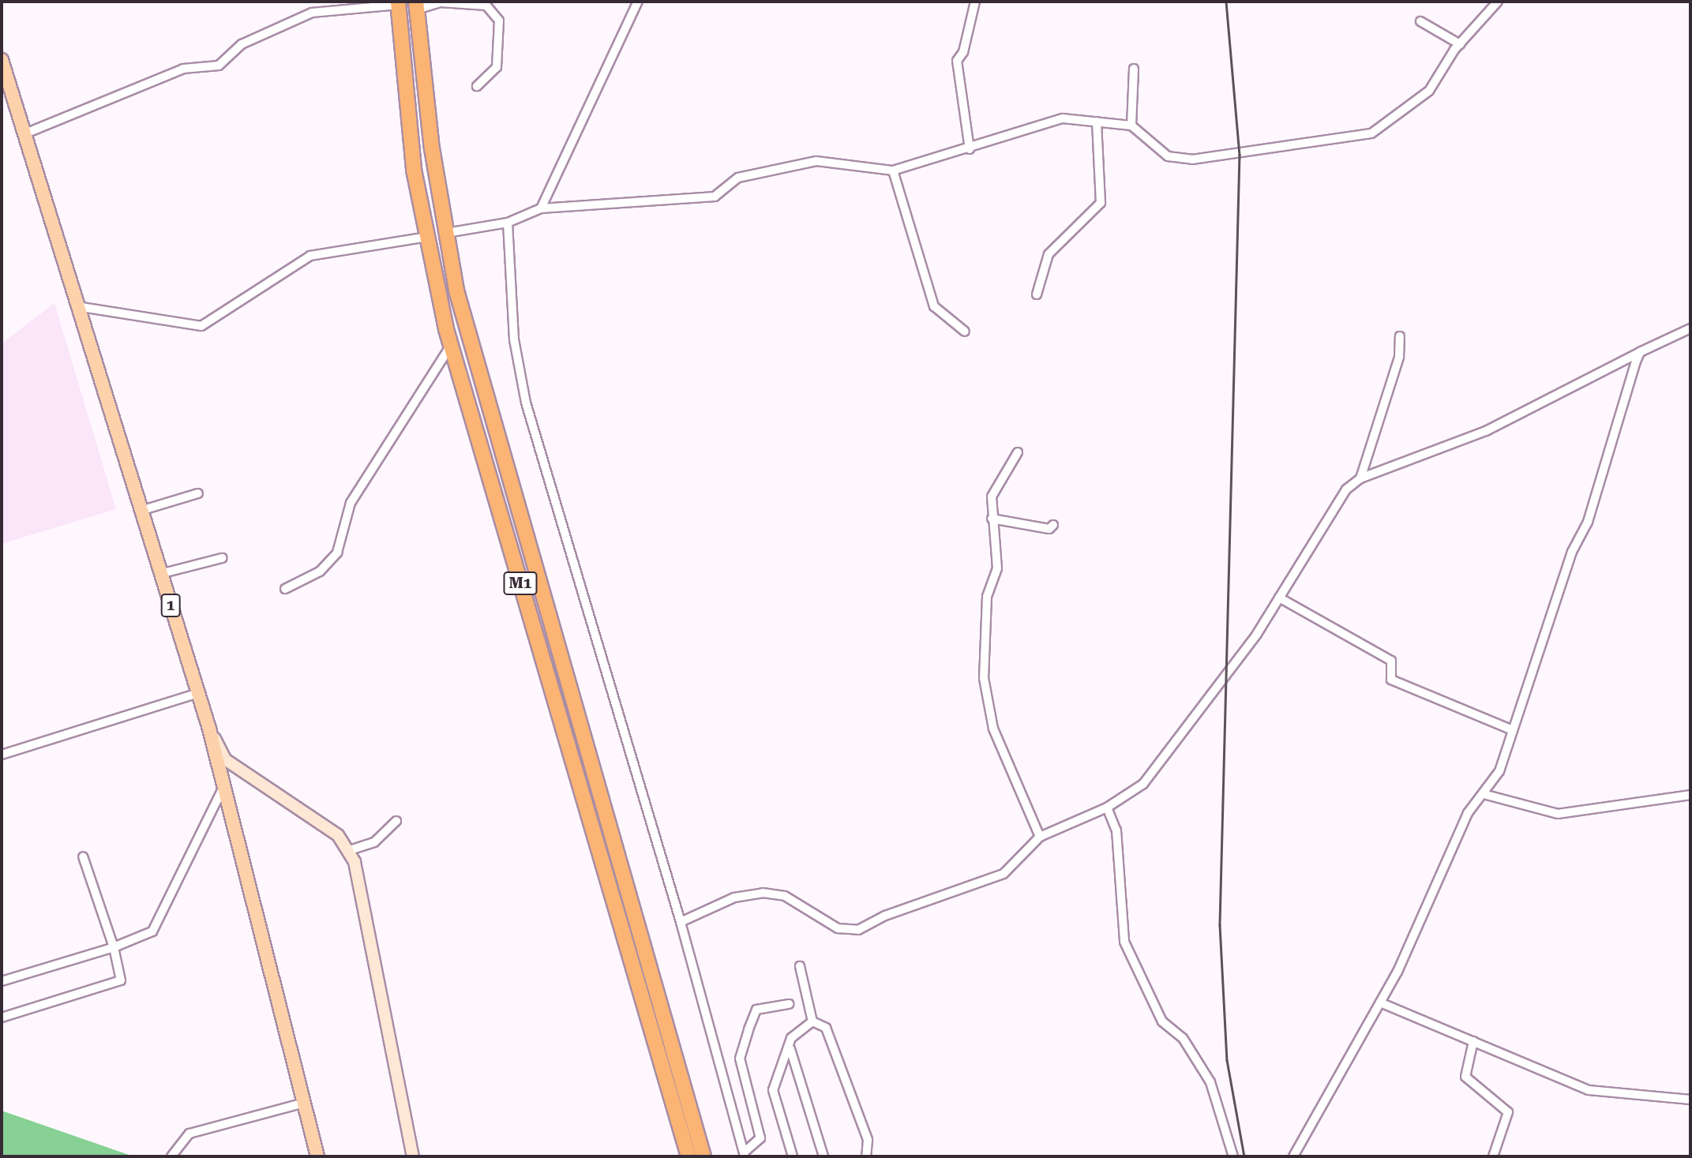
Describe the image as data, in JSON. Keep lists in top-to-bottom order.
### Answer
{
  "streets": {
    "highway": ["M1"],
    "main road": ["1"]
  }
}
